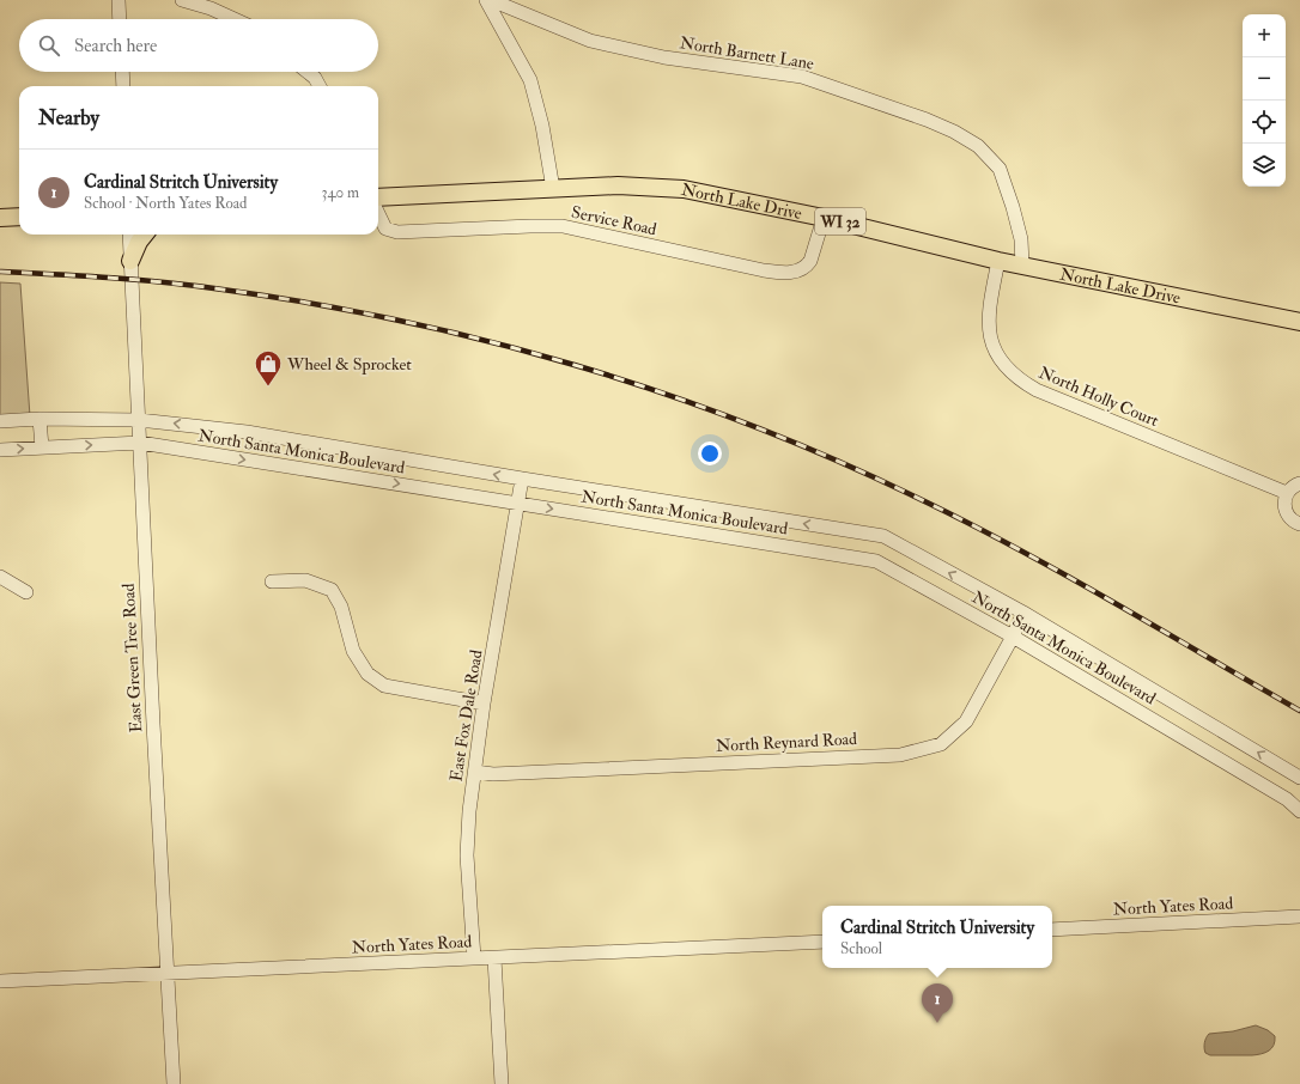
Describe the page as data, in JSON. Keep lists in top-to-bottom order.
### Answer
{
  "streets": {
    "main road": ["North Lake Drive", "WI 32"],
    "street": [
      "North Barnett Lane",
      "Service Road",
      "North Holly Court",
      "North Santa Monica Boulevard",
      "East Green Tree Road",
      "East Fox Dale Road",
      "North Reynard Road",
      "North Yates Road"
    ]
  },
  "crossings": [
    ["North Barnett Lane", "North Lake Drive"],
    ["North Lake Drive", "Service Road"],
    ["North Lake Drive", "North Holly Court"],
    ["North Santa Monica Boulevard", "East Green Tree Road"],
    ["North Santa Monica Boulevard", "East Fox Dale Road"],
    ["North Santa Monica Boulevard", "North Reynard Road"],
    ["East Green Tree Road", "North Yates Road"],
    ["East Fox Dale Road", "North Reynard Road"],
    ["East Fox Dale Road", "North Yates Road"]
  ],
  "places": {
    "shop": ["Wheel & Sprocket"]
  },
  "page": {
    "map_buttons": ["+", "−"],
    "search": "Search here",
    "heading": "Nearby",
    "list": [
      {
        "mark": "1",
        "name": "Cardinal Stritch University",
        "note": "School · North Yates Road",
        "value": "340 m"
      }
    ],
    "popup": ["Cardinal Stritch University", "School"],
    "pins": "1"
  }
}
